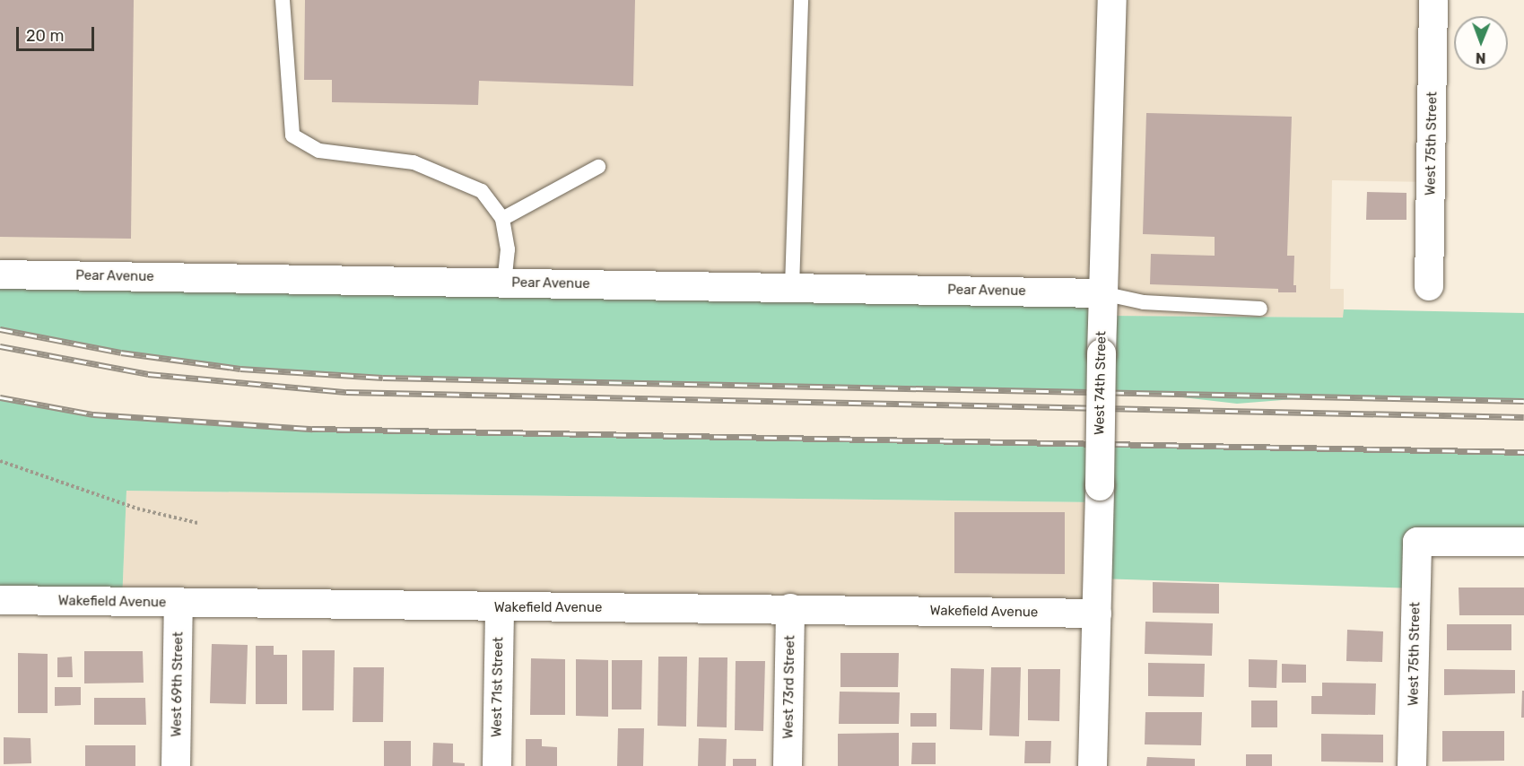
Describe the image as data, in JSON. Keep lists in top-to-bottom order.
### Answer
{
  "streets": {
    "street": [
      "West 75th Street",
      "Pear Avenue",
      "West 74th Street",
      "Wakefield Avenue",
      "West 69th Street",
      "West 71st Street",
      "West 73rd Street"
    ]
  },
  "crossings": [
    ["Pear Avenue", "West 74th Street"],
    ["West 74th Street", "Wakefield Avenue"],
    ["Wakefield Avenue", "West 69th Street"],
    ["Wakefield Avenue", "West 71st Street"],
    ["Wakefield Avenue", "West 73rd Street"]
  ],
  "scale_bar": "20 m",
  "north": "bottom"
}
